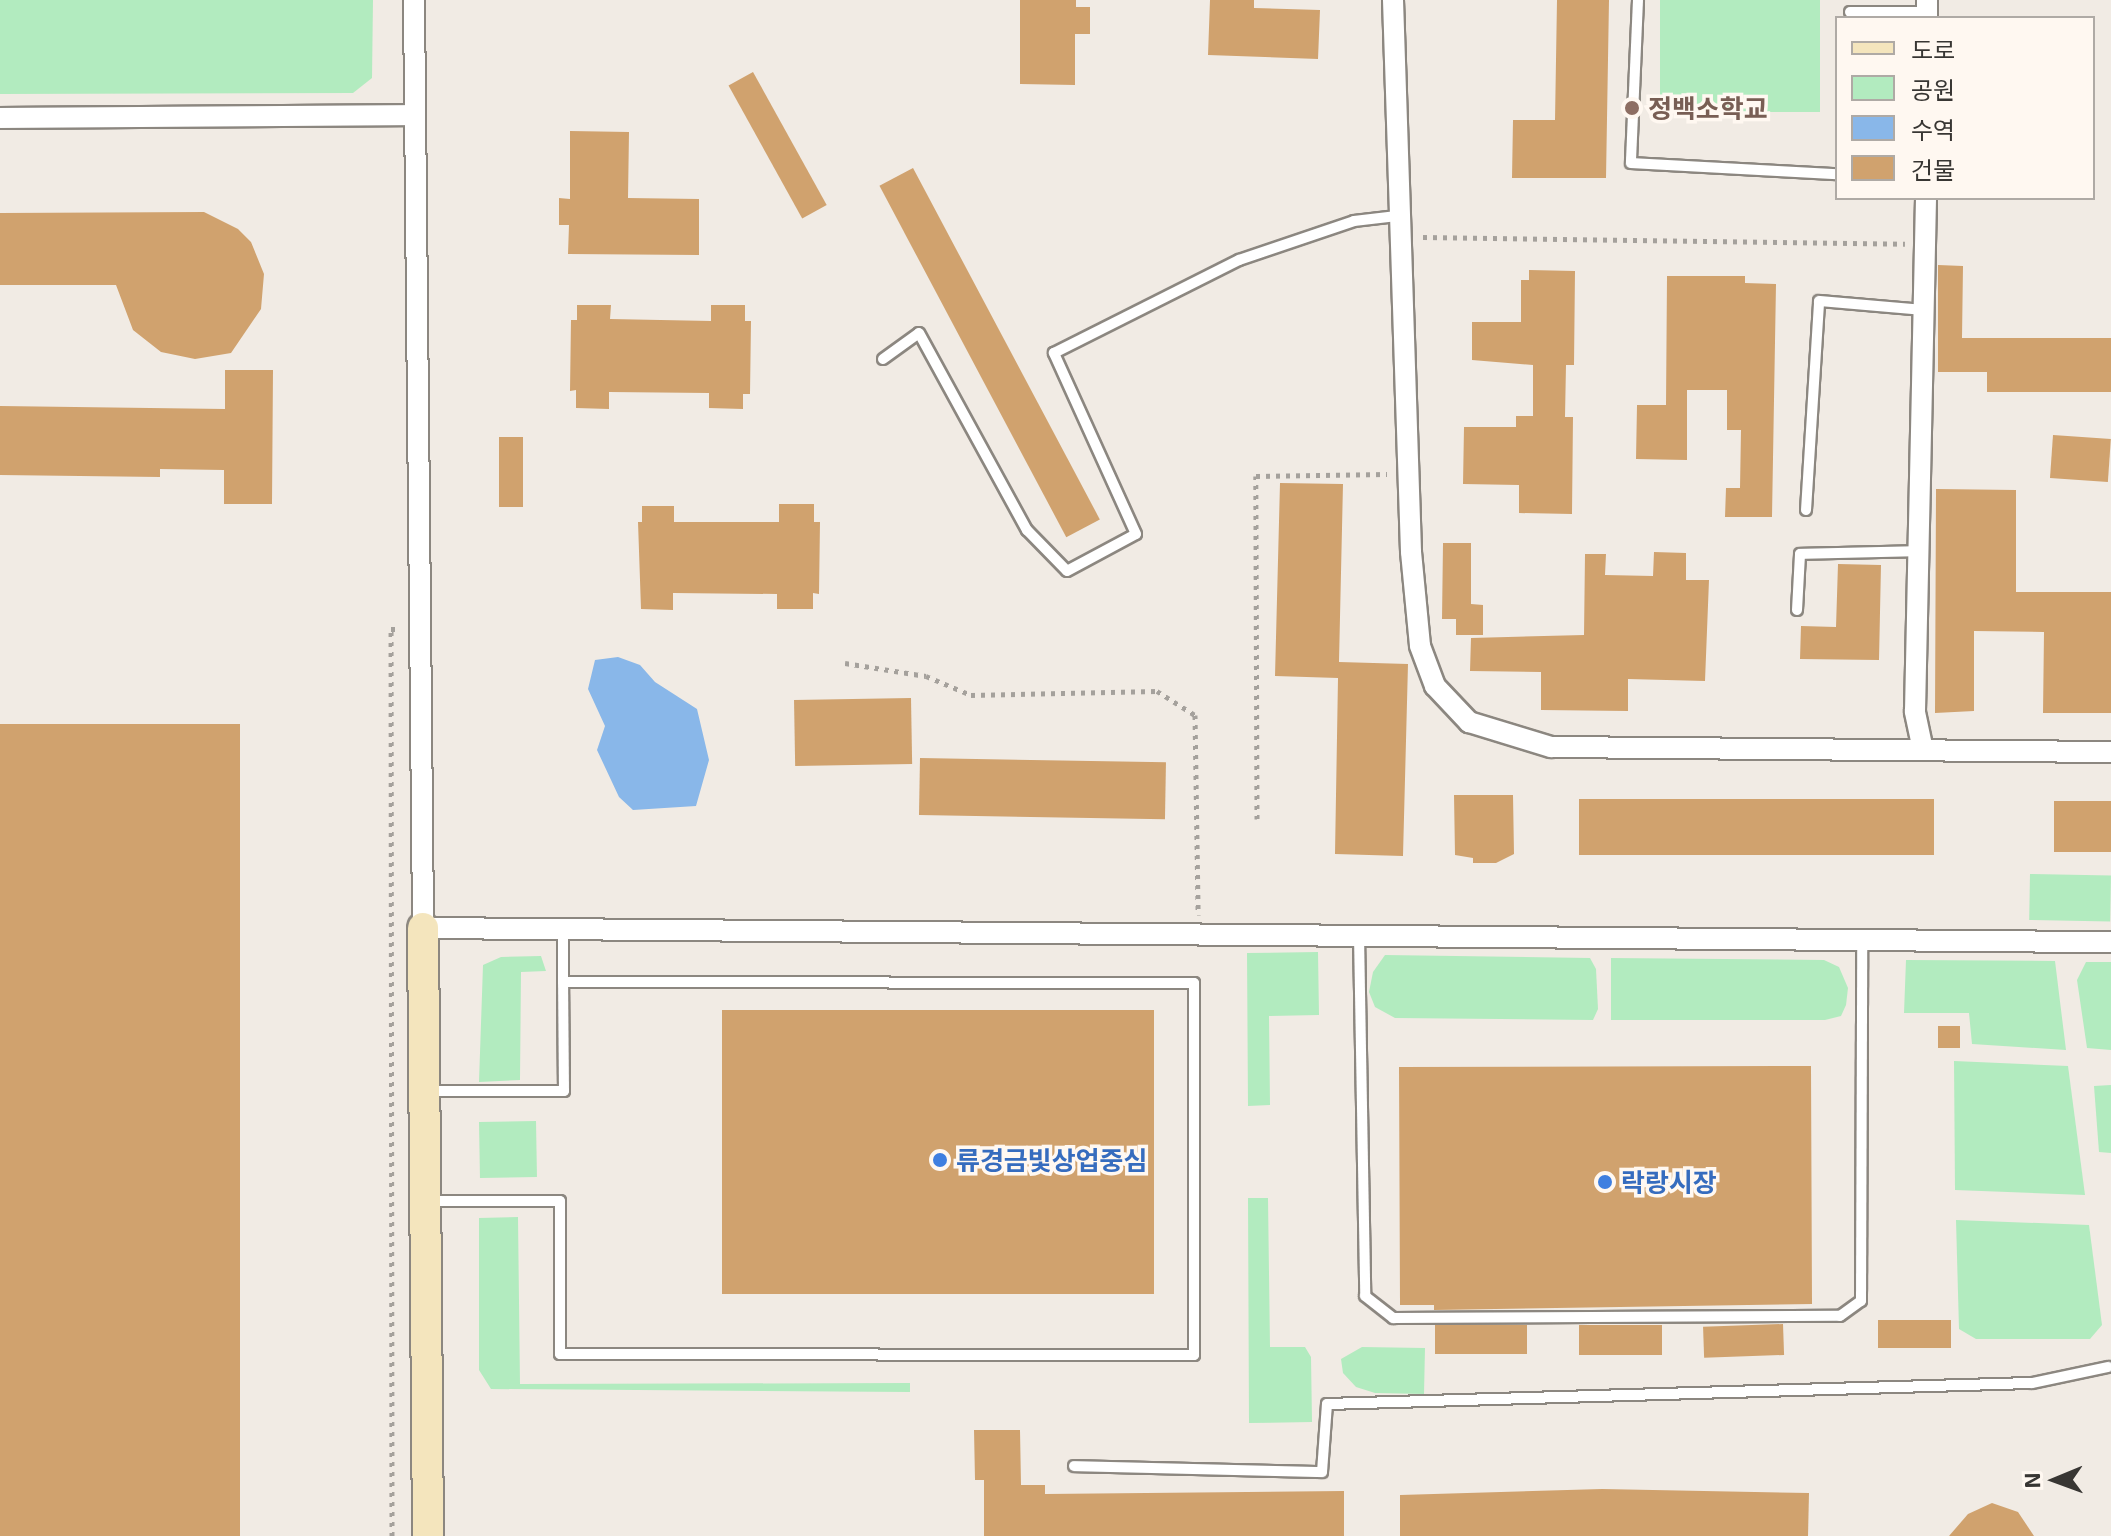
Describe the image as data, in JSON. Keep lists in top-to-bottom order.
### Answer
{
  "places": ["정백소학교", "류경금빛상업중심", "락랑시장"],
  "legend": [
    "도로",
    "공원",
    "수역",
    "건물"
  ],
  "north": "left"
}
